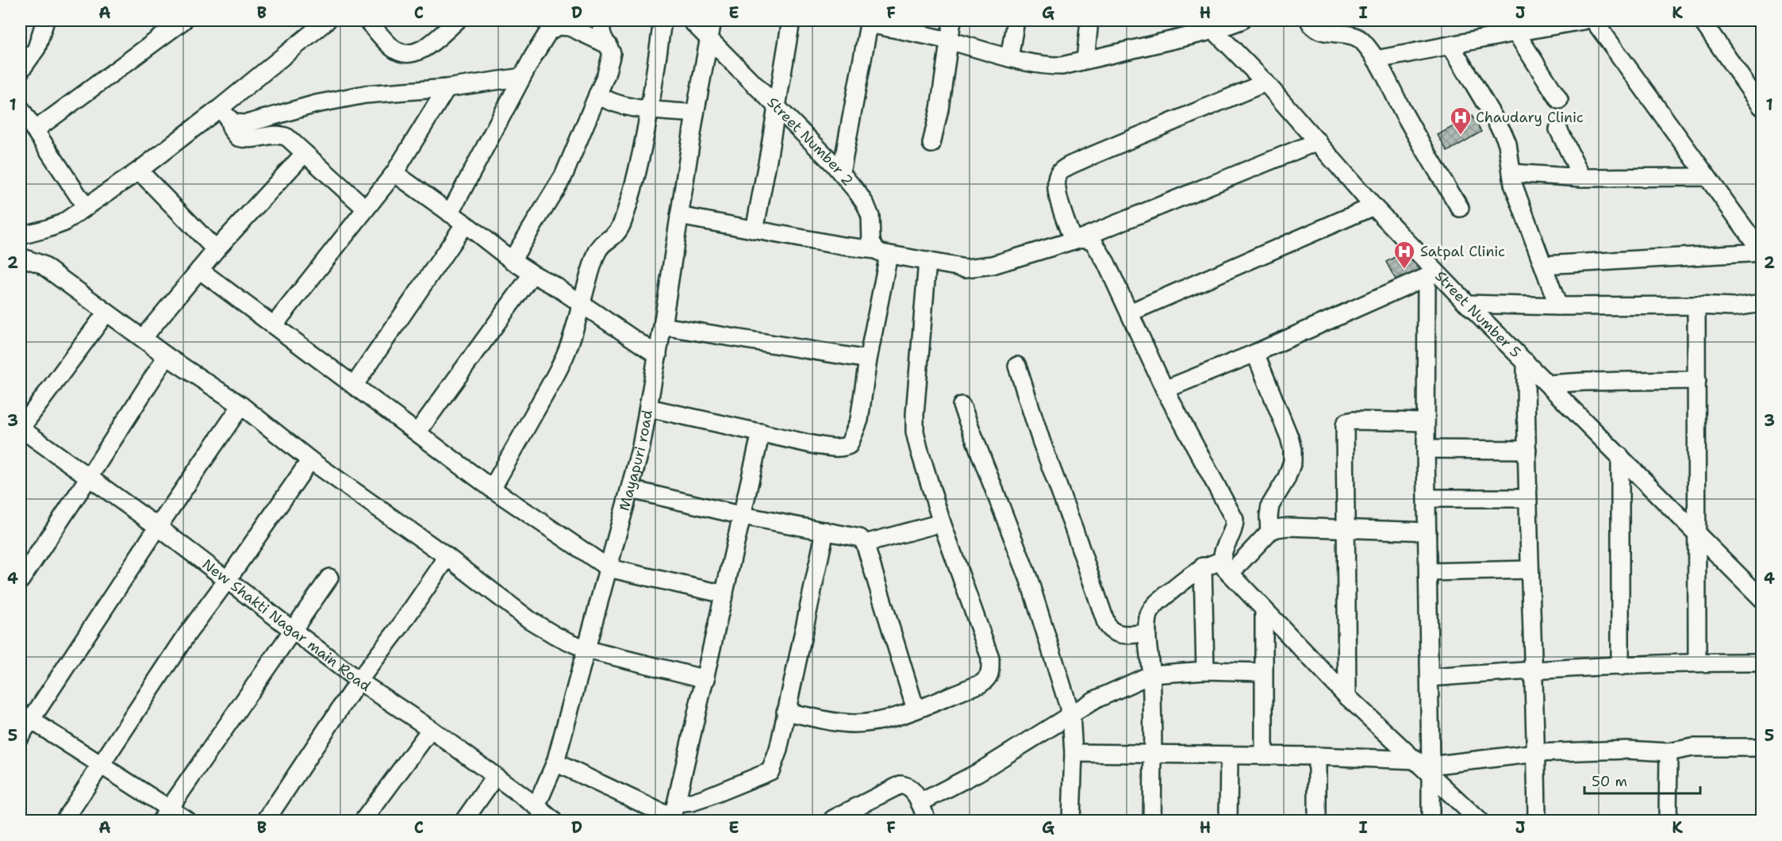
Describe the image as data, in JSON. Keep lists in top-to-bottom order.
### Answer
{
  "streets": {
    "street": [
      "Street Number 2",
      "Street Number 5",
      "Mayapuri road",
      "New Shakti Nagar main Road"
    ]
  },
  "crossings": [
    ["Street Number 2", "Mayapuri road"],
    ["Mayapuri road", "New Shakti Nagar main Road"]
  ],
  "places": {
    "hospital": ["Chaudary Clinic", "Satpal Clinic"]
  },
  "scale_bar": "50 m",
  "grid": {
    "columns": [
      "A",
      "B",
      "C",
      "D",
      "E",
      "F",
      "G",
      "H",
      "I",
      "J",
      "K"
    ],
    "rows": [
      "1",
      "2",
      "3",
      "4",
      "5"
    ]
  }
}
